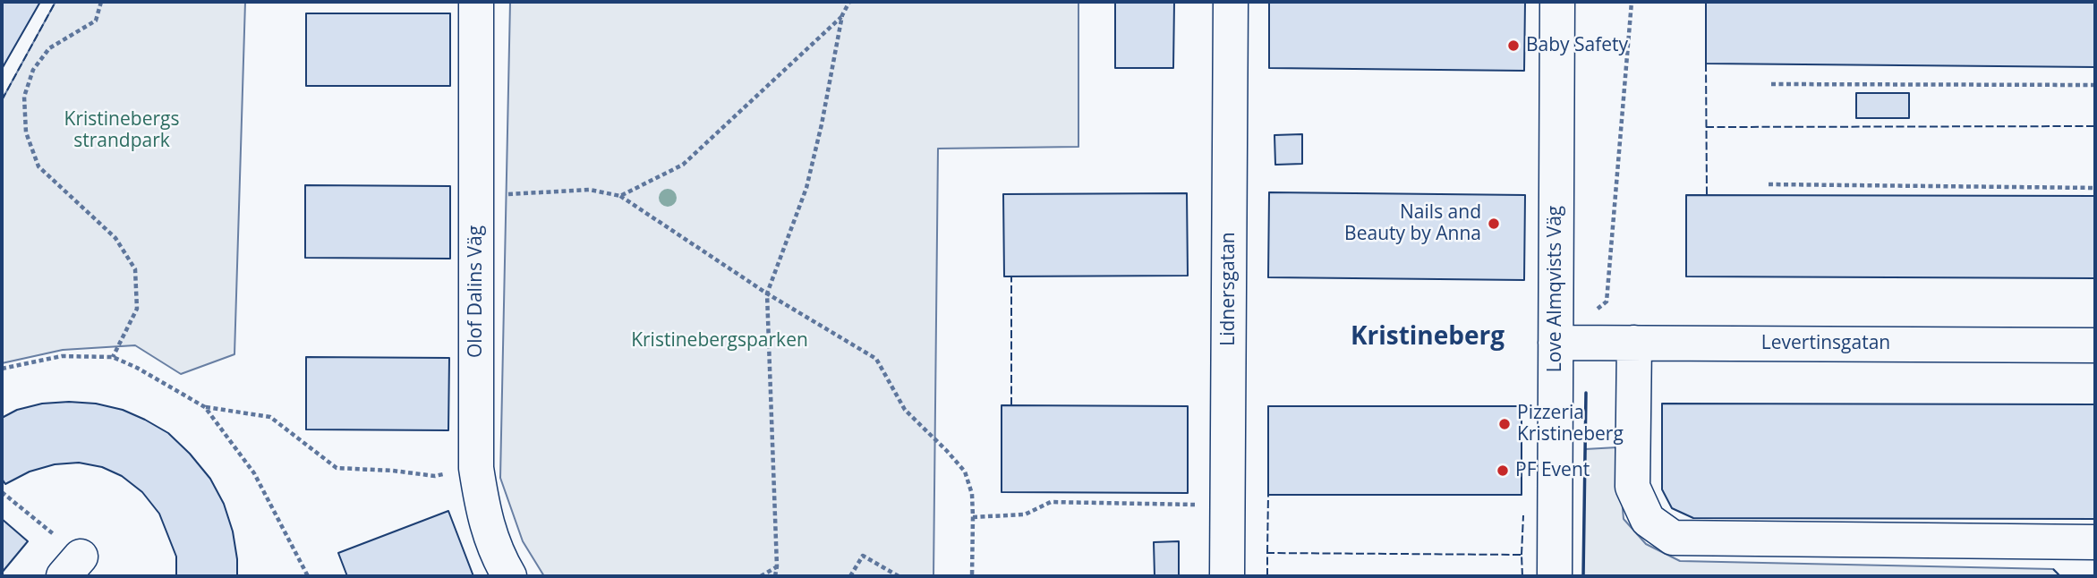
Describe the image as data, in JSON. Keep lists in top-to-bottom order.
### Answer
{
  "streets": {
    "street": [
      "Lidnersgatan",
      "Love Almqvists Väg",
      "Olof Dalins Väg",
      "Levertinsgatan"
    ]
  },
  "crossings": [
    ["Love Almqvists Väg", "Levertinsgatan"]
  ],
  "districts": ["Kristineberg"],
  "parks": ["Kristinebergs strandpark", "Kristinebergsparken"],
  "places": [
    "Baby Safety",
    "Nails and Beauty by Anna",
    "Pizzeria Kristineberg",
    "PF Event"
  ]
}
